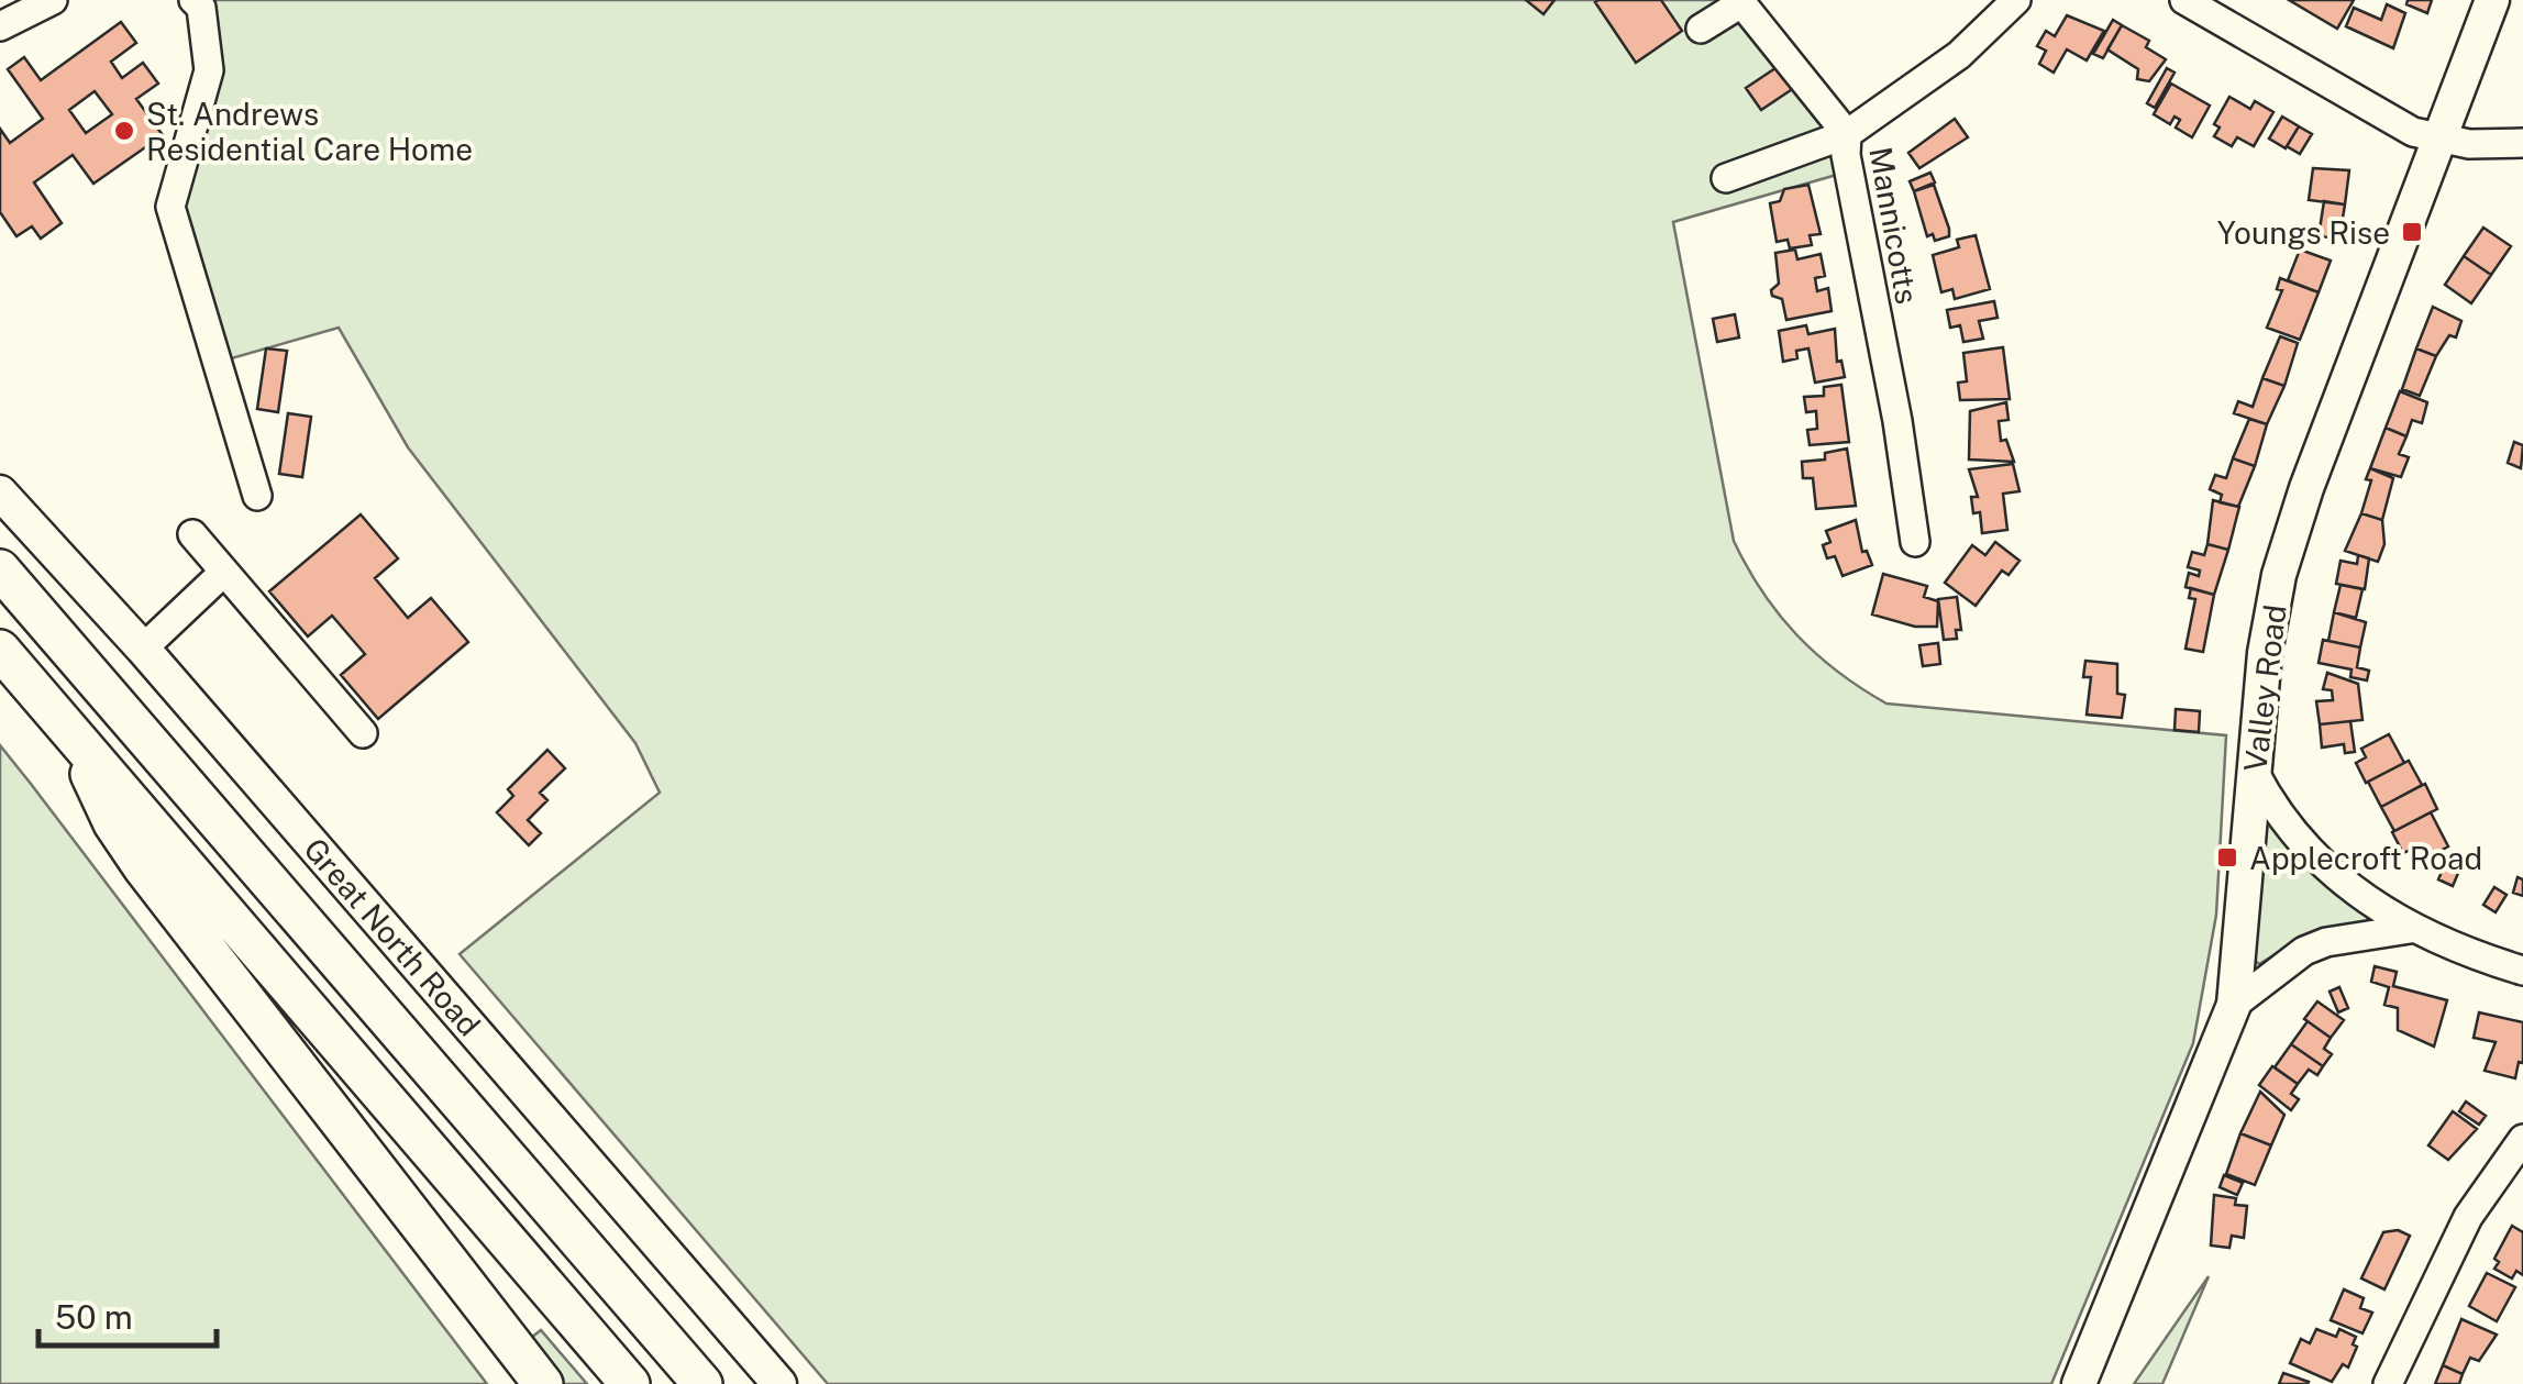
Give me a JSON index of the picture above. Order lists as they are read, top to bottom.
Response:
{
  "streets": {
    "main road": ["Valley Road", "Great North Road"],
    "street": ["Mannicotts"]
  },
  "places": {
    "other": ["St. Andrews Residential Care Home"],
    "transit": ["Youngs Rise", "Applecroft Road"]
  },
  "scale_bar": "50 m"
}
